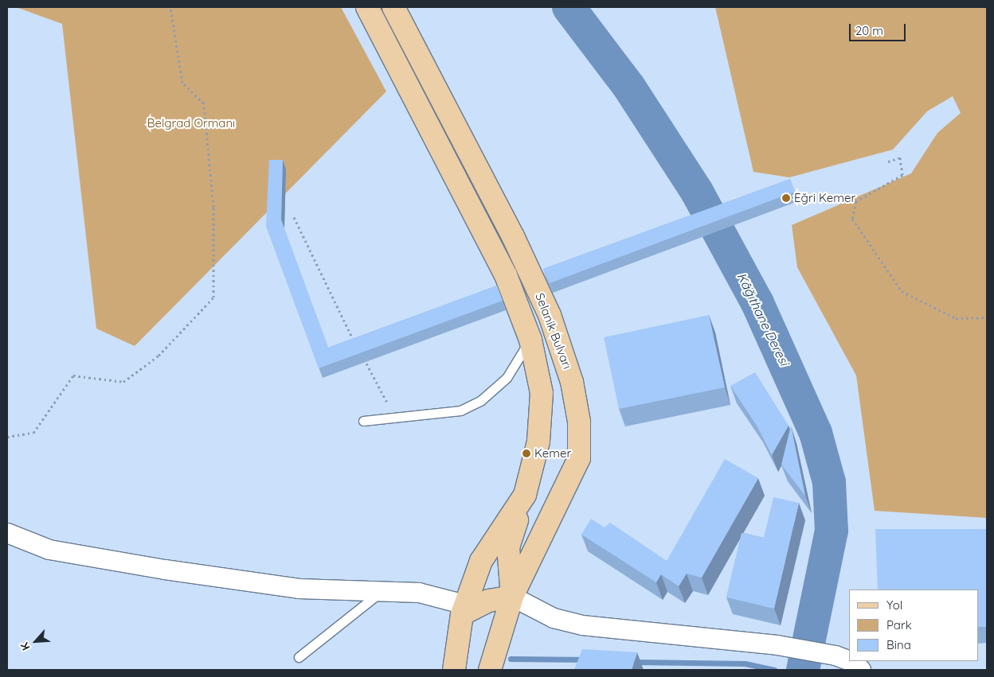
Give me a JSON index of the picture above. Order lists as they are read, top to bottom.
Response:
{
  "streets": {
    "main road": ["Selanik Bulvarı"]
  },
  "water": ["Kâğıthane Deresi"],
  "parks": ["Belgrad Ormanı"],
  "places": ["Eğri Kemer", "Kemer"],
  "legend": ["Yol", "Park", "Bina"],
  "scale_bar": "20 m",
  "north": "bottom left"
}
